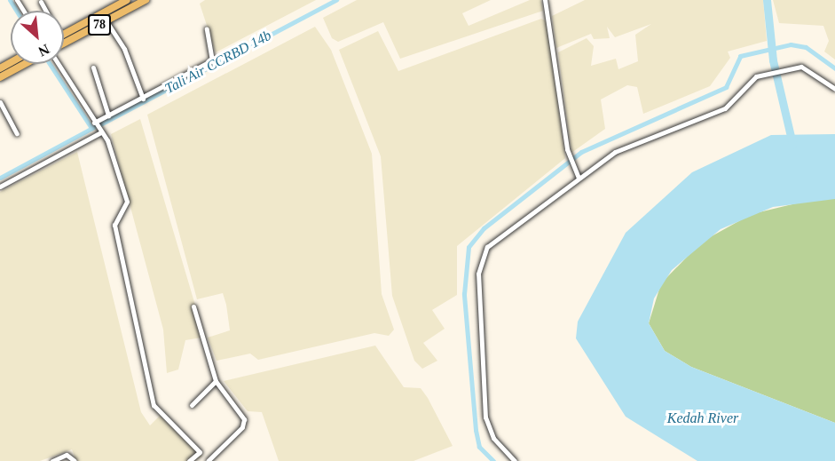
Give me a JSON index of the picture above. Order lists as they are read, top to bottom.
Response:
{
  "streets": {
    "main road": ["78"]
  },
  "water": ["Tali Air CCRBD 14b", "Kedah River"],
  "north": "bottom right"
}
